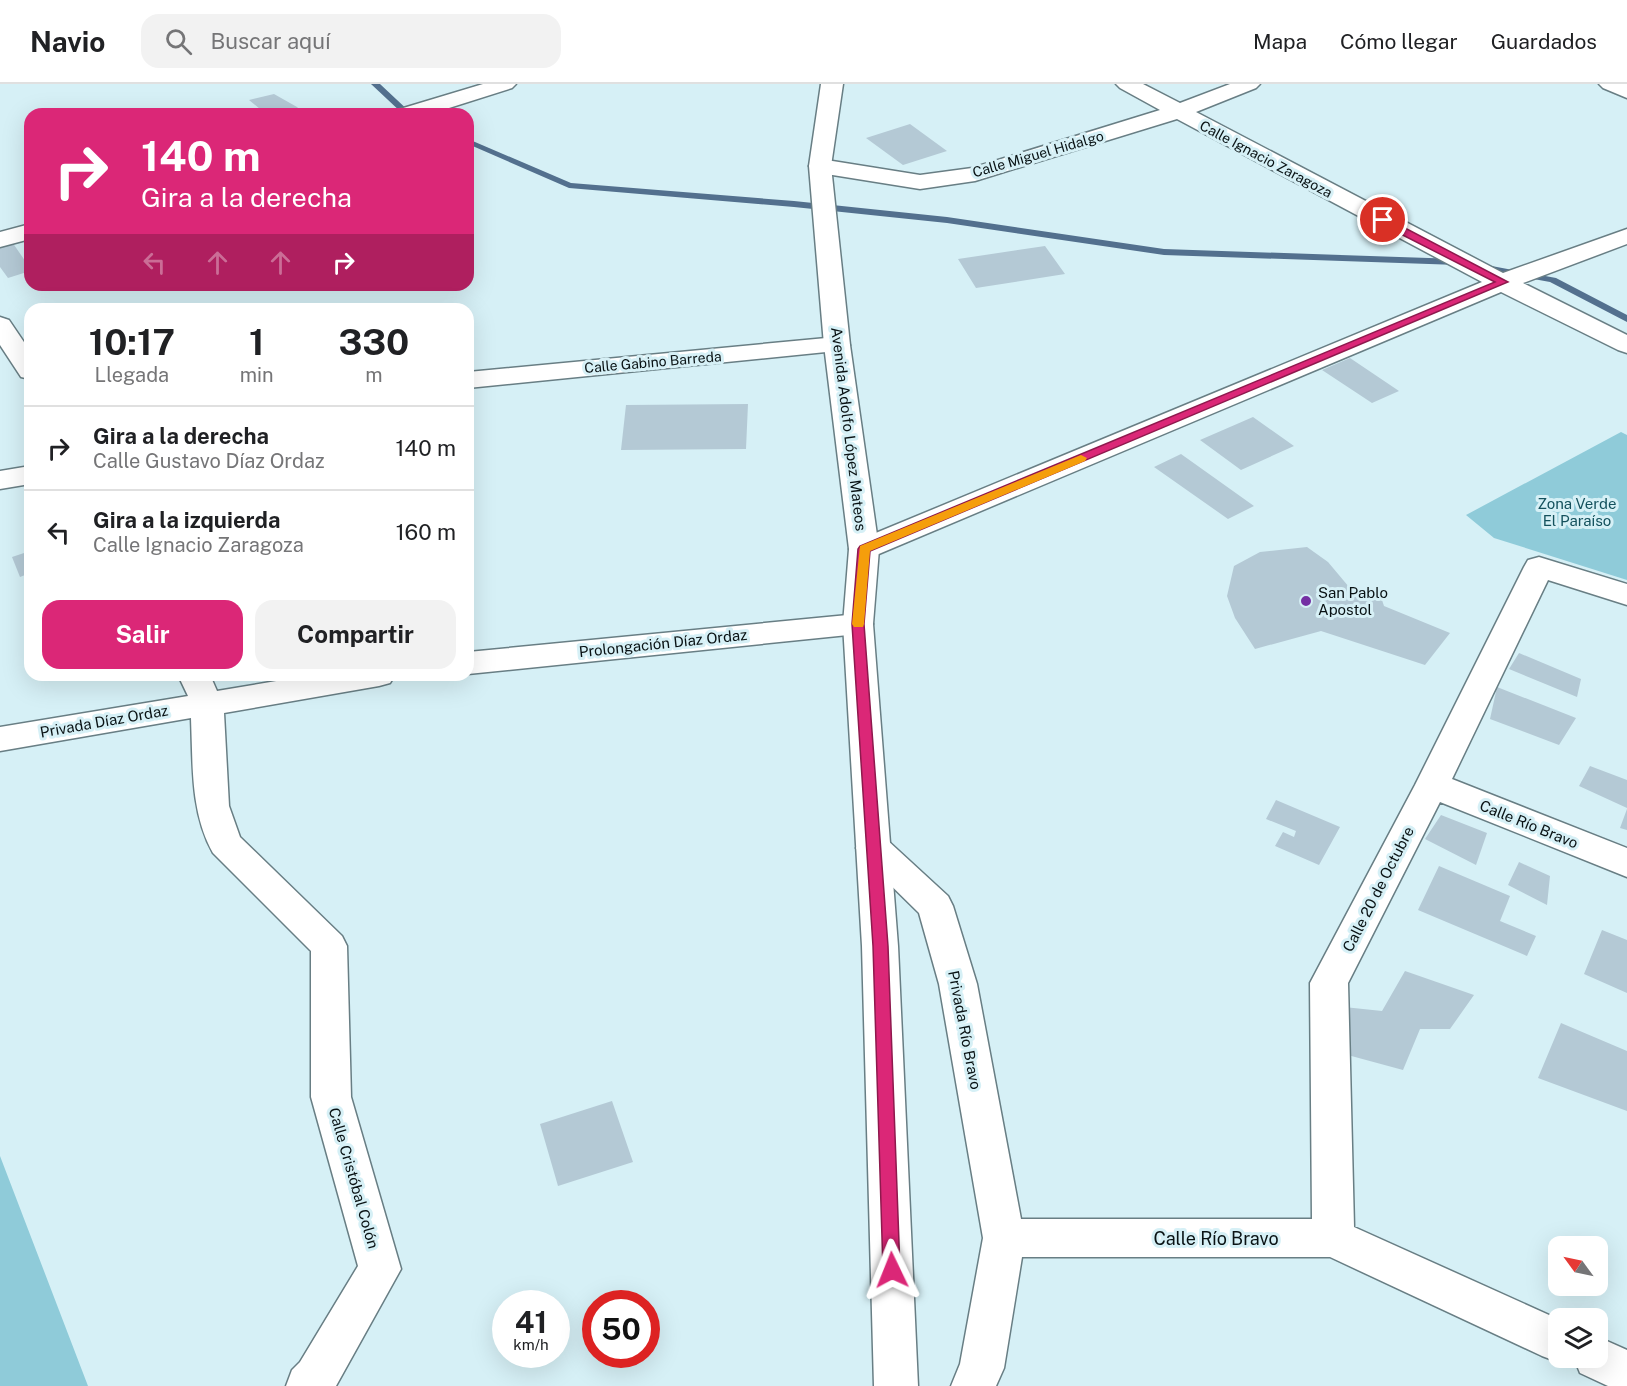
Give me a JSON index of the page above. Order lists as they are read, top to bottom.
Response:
{
  "streets": {
    "street": [
      "Calle Miguel Hidalgo",
      "Calle Ignacio Zaragoza",
      "Calle Gabino Barreda",
      "Avenida Adolfo López Mateos",
      "Prolongación Díaz Ordaz",
      "Privada Díaz Ordaz",
      "Calle Río Bravo",
      "Calle 20 de Octubre",
      "Privada Río Bravo",
      "Calle Cristóbal Colón"
    ]
  },
  "crossings": [
    ["Calle Miguel Hidalgo", "Calle Ignacio Zaragoza"],
    ["Calle Miguel Hidalgo", "Avenida Adolfo López Mateos"],
    ["Calle Gabino Barreda", "Avenida Adolfo López Mateos"],
    ["Avenida Adolfo López Mateos", "Prolongación Díaz Ordaz"],
    ["Avenida Adolfo López Mateos", "Privada Río Bravo"],
    ["Privada Díaz Ordaz", "Calle Cristóbal Colón"],
    ["Calle Río Bravo", "Calle 20 de Octubre"],
    ["Calle Río Bravo", "Privada Río Bravo"]
  ],
  "parks": ["Zona Verde El Paraíso"],
  "places": ["San Pablo Apostol"],
  "north": "top left",
  "page": {
    "header": "Navio",
    "search": "Buscar aquí",
    "nav": ["Mapa", "Cómo llegar", "Guardados"],
    "turn": ["140 m", "Gira a la derecha"],
    "eta": [
      "10:17",
      "Llegada",
      "1",
      "min",
      "330",
      "m"
    ],
    "list": [
      {
        "name": "Gira a la derecha",
        "note": "Calle Gustavo Díaz Ordaz",
        "value": "140 m"
      },
      {
        "name": "Gira a la izquierda",
        "note": "Calle Ignacio Zaragoza",
        "value": "160 m"
      }
    ],
    "buttons": ["Salir", "Compartir"],
    "speed": "41 km/h",
    "limit": "50"
  }
}
